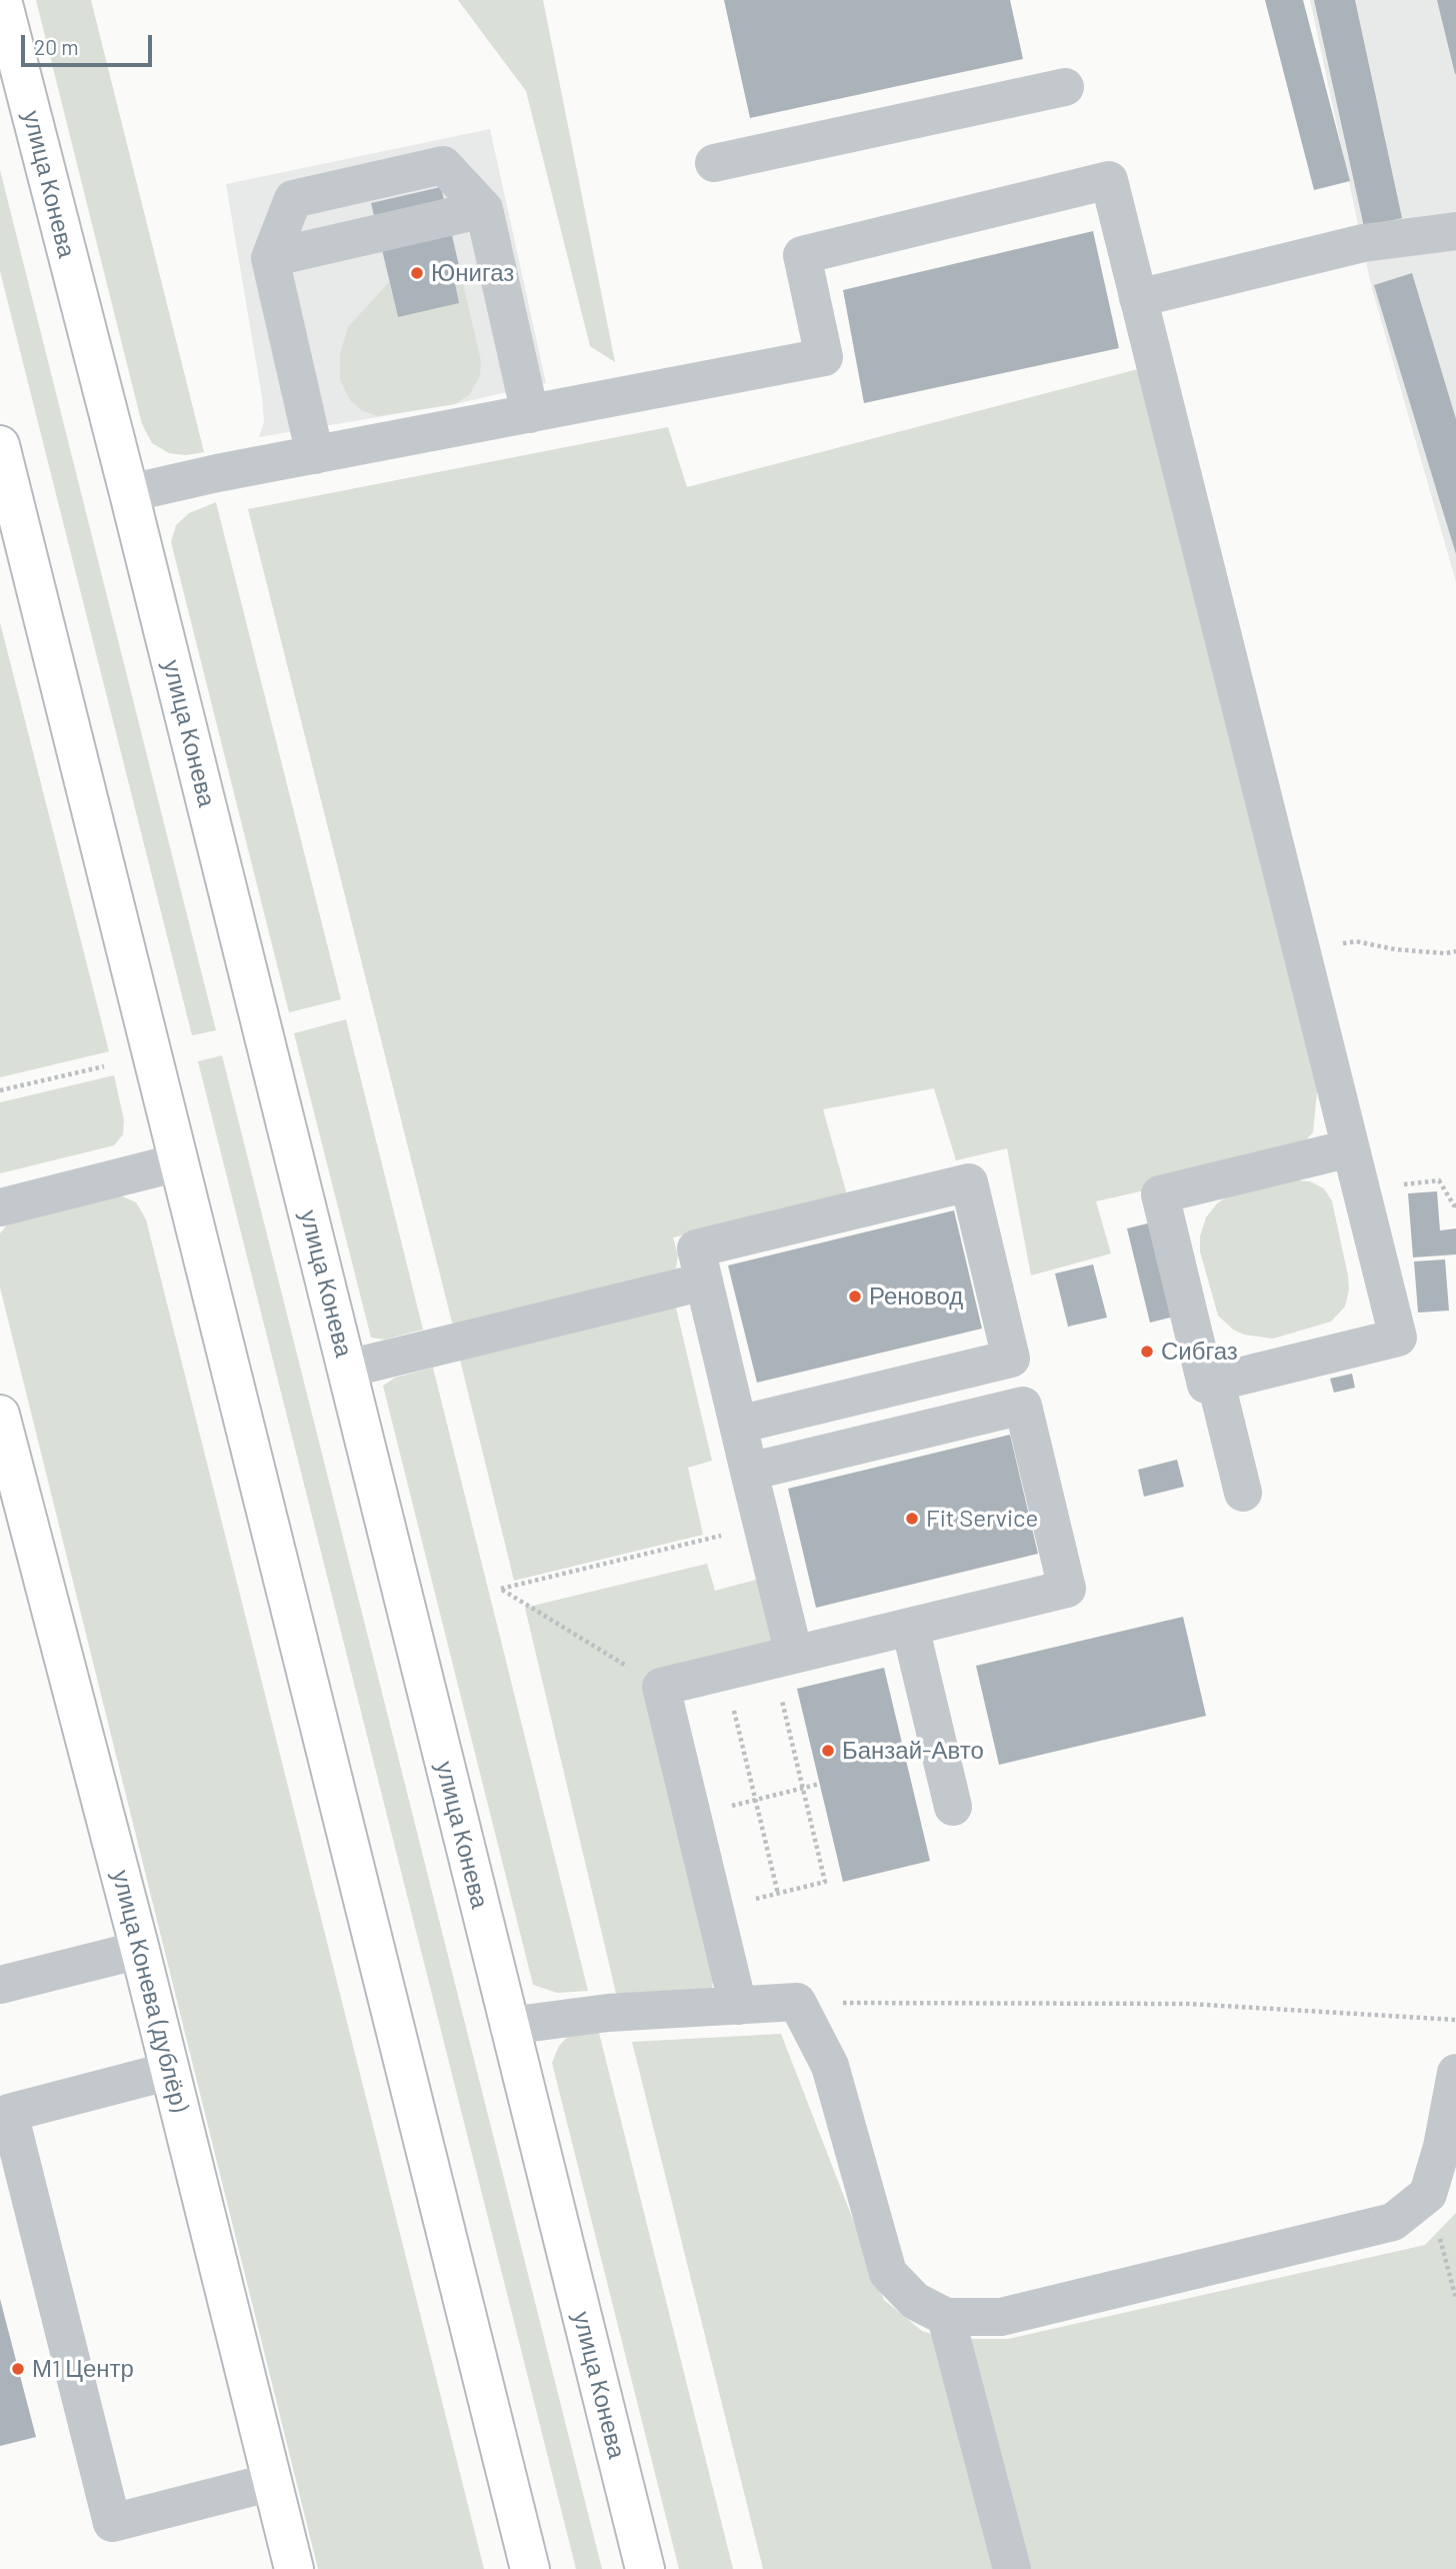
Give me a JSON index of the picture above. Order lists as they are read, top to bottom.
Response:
{
  "streets": {
    "main road": ["улица Конева", "улица Конева (дублёр)"]
  },
  "places": [
    "Юнигаз",
    "Реновод",
    "Сибгаз",
    "Fit Service",
    "Банзай-Авто",
    "М1 Центр"
  ],
  "scale_bar": "20 m"
}
